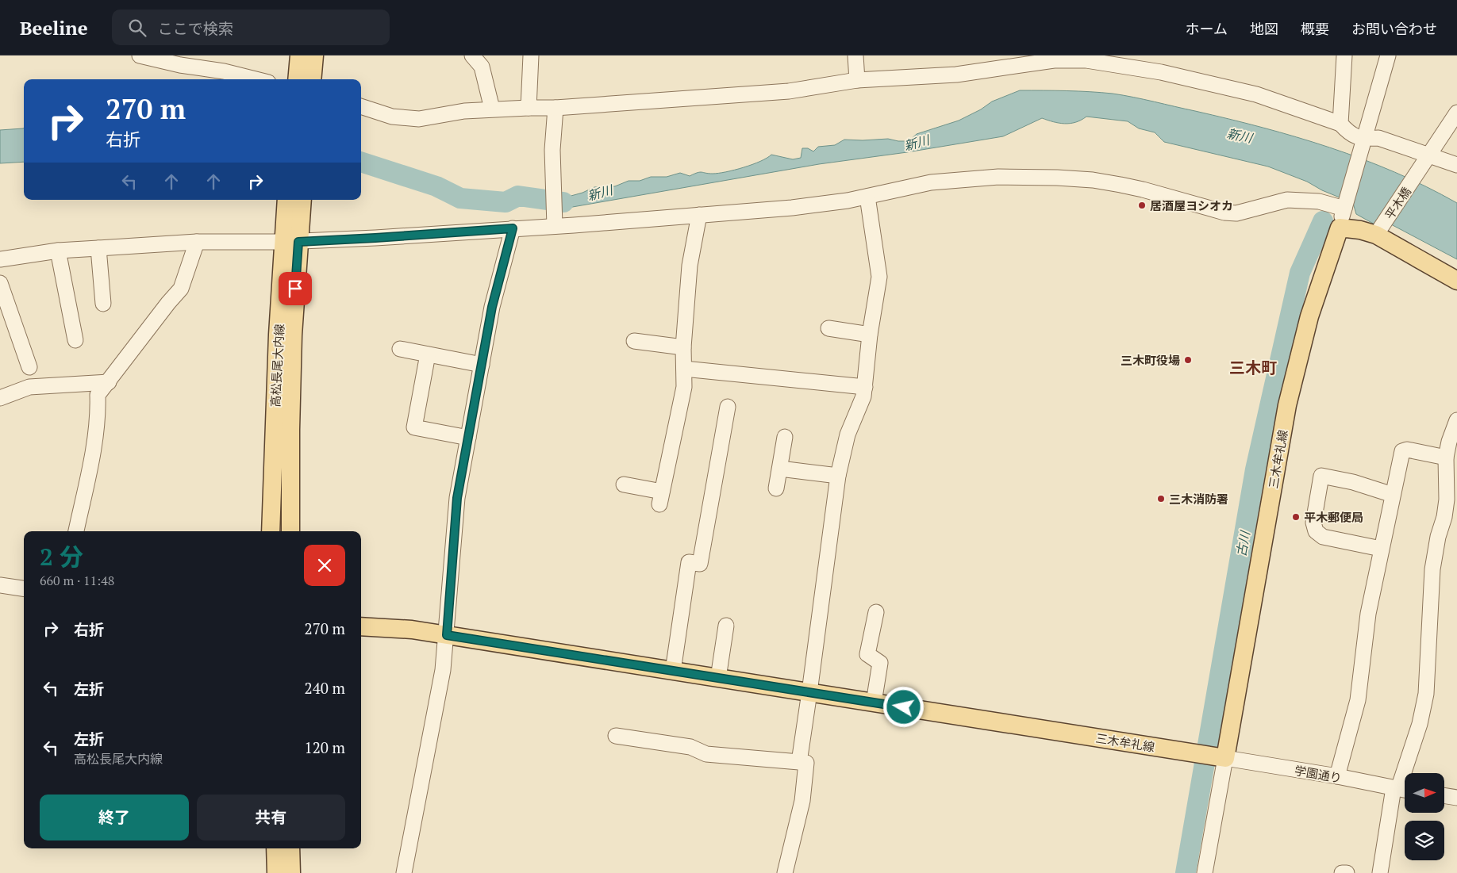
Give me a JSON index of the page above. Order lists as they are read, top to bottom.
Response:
{
  "streets": {
    "main road": ["高松長尾大内線", "三木牟礼線"],
    "street": ["平木橋", "学園通り"]
  },
  "crossings": [
    ["三木牟礼線", "学園通り"]
  ],
  "districts": ["三木町"],
  "water": ["新川", "古川"],
  "places": [
    "居酒屋ヨシオカ",
    "三木町役場",
    "三木消防署",
    "平木郵便局"
  ],
  "north": "right",
  "page": {
    "header": "Beeline",
    "search": "ここで検索",
    "nav": [
      "ホーム",
      "地図",
      "概要",
      "お問い合わせ"
    ],
    "turn": ["270 m", "右折"],
    "heading": ["2 分", "660 m · 11:48"],
    "list": [
      {
        "name": "右折",
        "value": "270 m"
      },
      {
        "name": "左折",
        "value": "240 m"
      },
      {
        "name": "左折",
        "note": "高松長尾大内線",
        "value": "120 m"
      }
    ],
    "buttons": ["終了", "共有"]
  }
}
